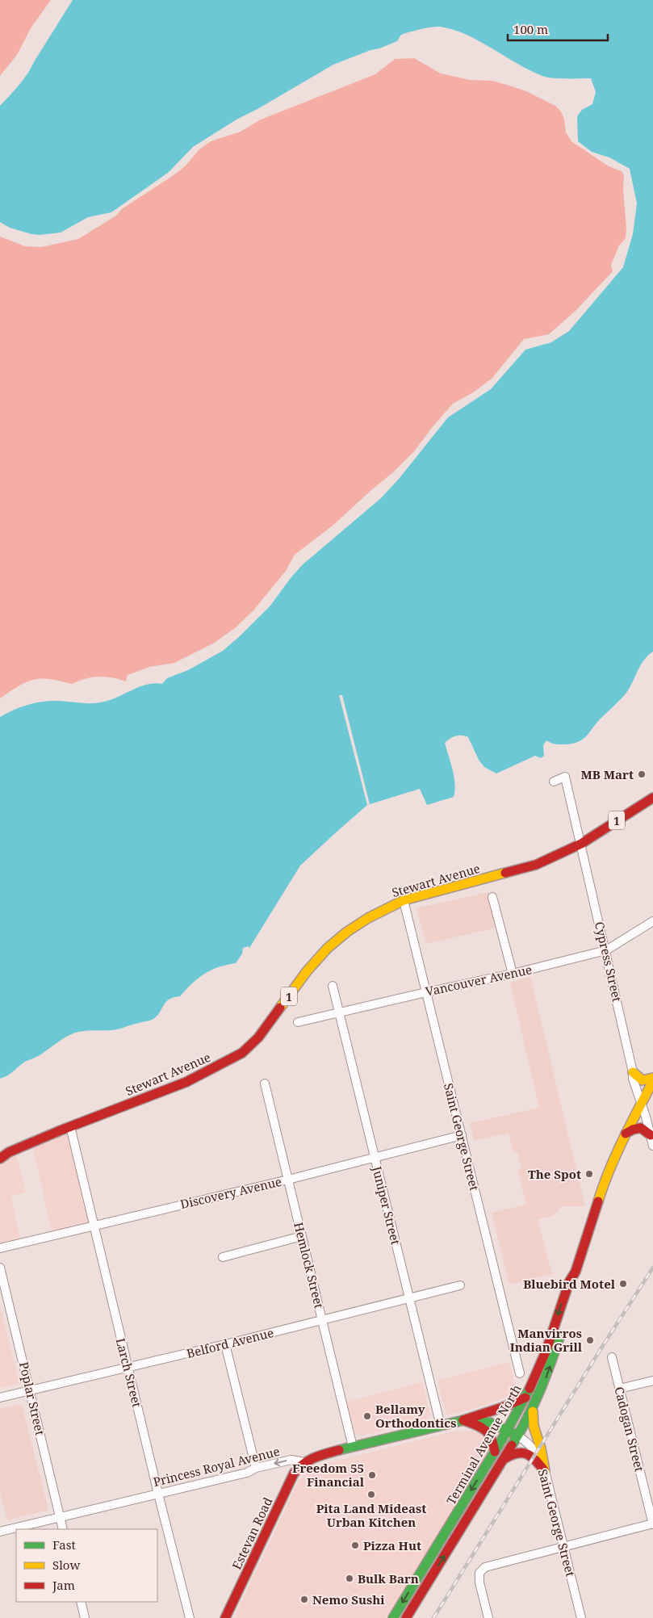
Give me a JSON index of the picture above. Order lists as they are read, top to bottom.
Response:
{
  "streets": {
    "main road": [
      "1",
      "Stewart Avenue",
      "Terminal Avenue North",
      "Princess Royal Avenue",
      "Estevan Road"
    ],
    "street": [
      "Cypress Street",
      "Vancouver Avenue",
      "Saint George Street",
      "Discovery Avenue",
      "Juniper Street",
      "Hemlock Street",
      "Belford Avenue",
      "Larch Street",
      "Poplar Street",
      "Cadogan Street"
    ]
  },
  "crossings": [
    ["Stewart Avenue", "Cypress Street"],
    ["Stewart Avenue", "Saint George Street"],
    ["Stewart Avenue", "Larch Street"],
    ["Cypress Street", "Vancouver Avenue"],
    ["Cypress Street", "Terminal Avenue North"],
    ["Vancouver Avenue", "Saint George Street"],
    ["Vancouver Avenue", "Juniper Street"],
    ["Saint George Street", "Discovery Avenue"],
    ["Saint George Street", "Terminal Avenue North"],
    ["Saint George Street", "Princess Royal Avenue"],
    ["Discovery Avenue", "Juniper Street"],
    ["Discovery Avenue", "Hemlock Street"],
    ["Discovery Avenue", "Larch Street"],
    ["Juniper Street", "Belford Avenue"],
    ["Juniper Street", "Princess Royal Avenue"],
    ["Hemlock Street", "Belford Avenue"],
    ["Hemlock Street", "Princess Royal Avenue"],
    ["Belford Avenue", "Larch Street"],
    ["Belford Avenue", "Poplar Street"],
    ["Larch Street", "Princess Royal Avenue"],
    ["Poplar Street", "Princess Royal Avenue"],
    ["Terminal Avenue North", "Princess Royal Avenue"],
    ["Princess Royal Avenue", "Estevan Road"]
  ],
  "places": [
    "MB Mart",
    "The Spot",
    "Bluebird Motel",
    "Manvirros Indian Grill",
    "Bellamy Orthodontics",
    "Freedom 55 Financial",
    "Pita Land Mideast Urban Kitchen",
    "Pizza Hut",
    "Bulk Barn",
    "Nemo Sushi"
  ],
  "legend": ["Fast", "Slow", "Jam"],
  "scale_bar": "100 m"
}
